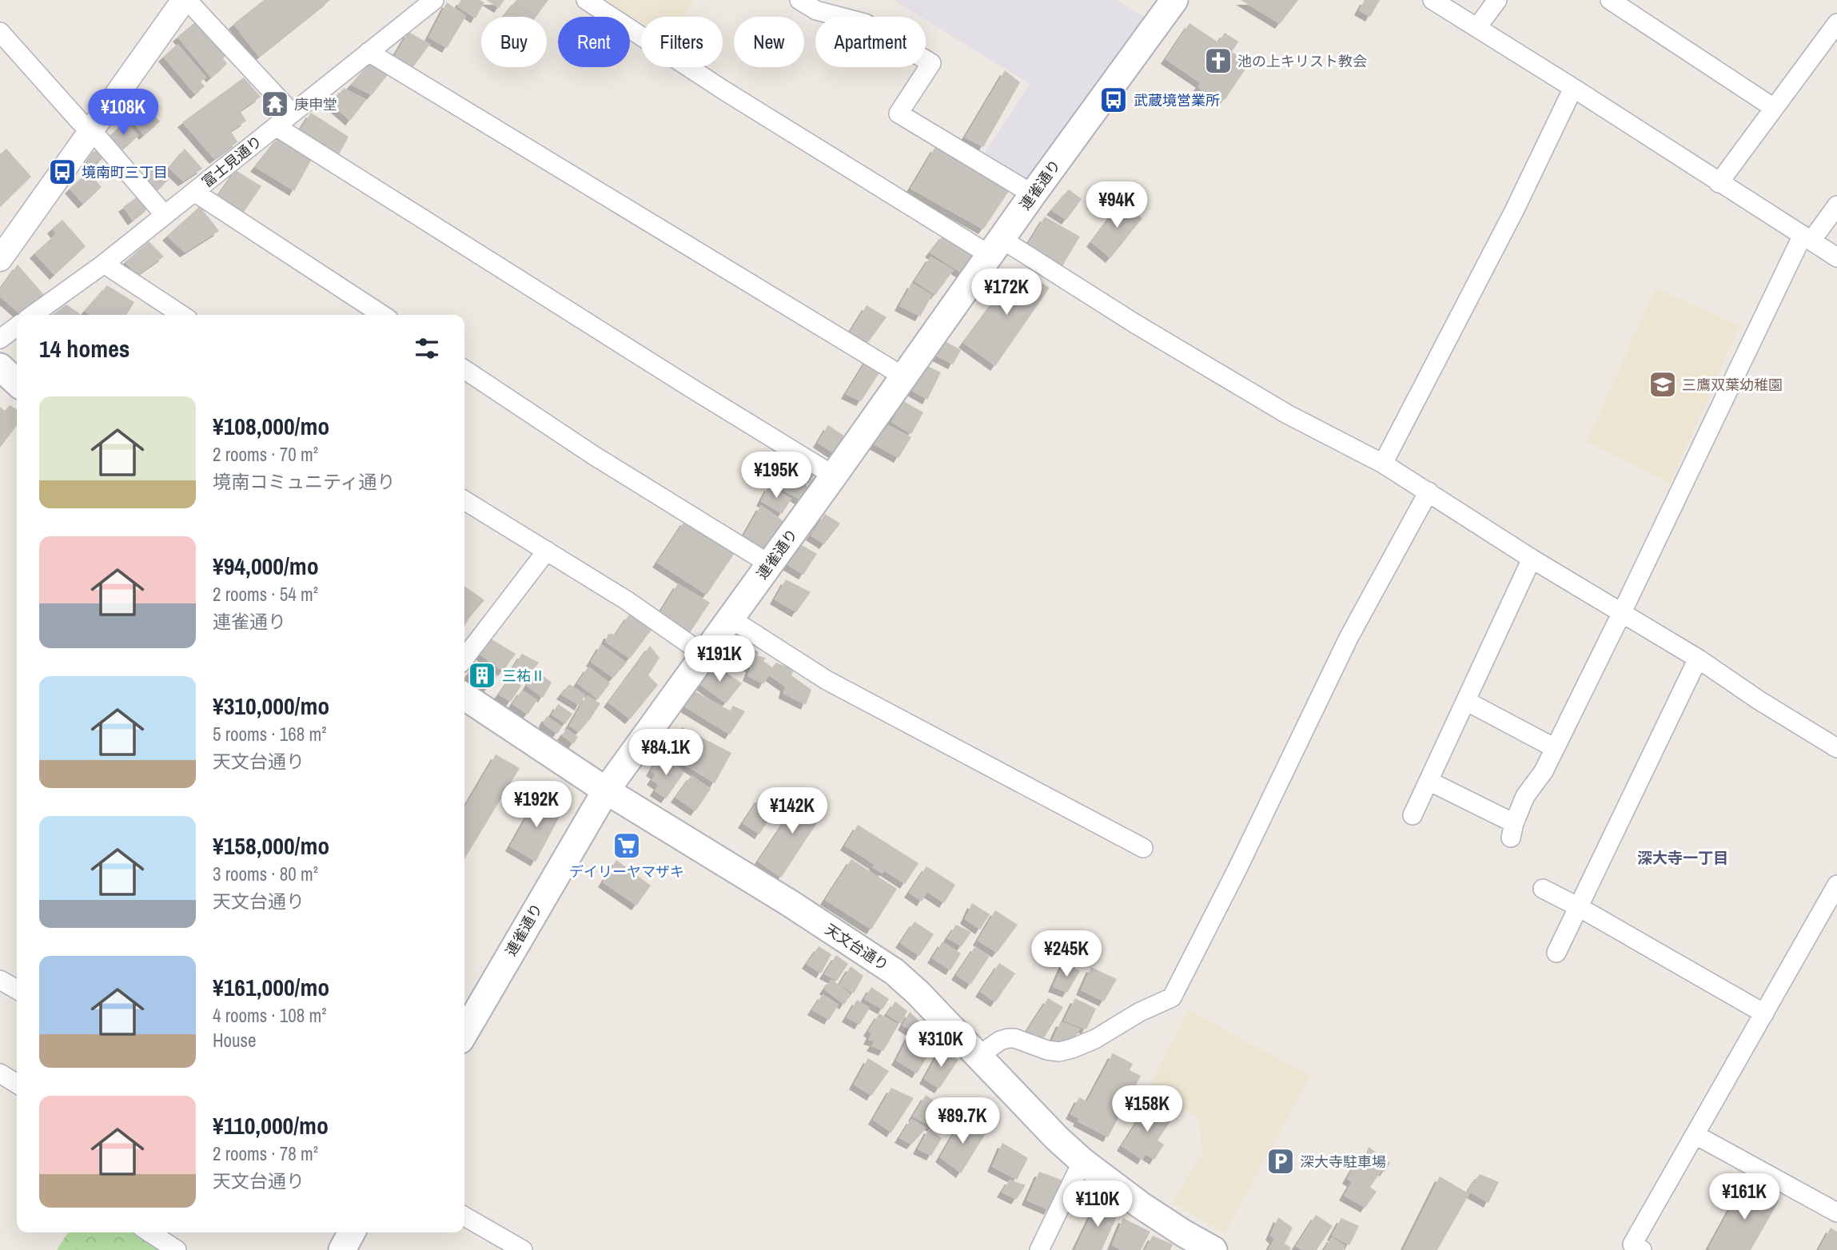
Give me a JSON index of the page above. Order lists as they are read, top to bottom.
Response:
{
  "streets": {
    "main road": ["連雀通り", "天文台通り"],
    "street": ["富士見通り"]
  },
  "crossings": [
    ["連雀通り", "天文台通り"]
  ],
  "districts": ["深大寺一丁目"],
  "places": {
    "church": ["池の上キリスト教会"],
    "bus stop": ["武蔵境営業所", "境南町三丁目"],
    "temple": ["庚申堂"],
    "school or university": ["三鷹双葉幼稚園"],
    "building": ["三祐Ⅱ"],
    "supermarket": ["デイリーヤマザキ"],
    "parking": ["深大寺駐車場"]
  },
  "page": {
    "chip": [
      "Buy",
      "Rent",
      "Filters",
      "New",
      "Apartment"
    ],
    "price": [
      "¥108K",
      "¥94K",
      "¥172K",
      "¥195K",
      "¥191K",
      "¥84.1K",
      "¥192K",
      "¥142K",
      "¥245K",
      "¥310K",
      "¥158K",
      "¥89.7K",
      "¥161K",
      "¥110K"
    ],
    "heading": "14 homes",
    "list": [
      {
        "name": "¥108,000/mo",
        "note": "2 rooms · 70 m² · 境南コミュニティ通り"
      },
      {
        "name": "¥94,000/mo",
        "note": "2 rooms · 54 m² · 連雀通り"
      },
      {
        "name": "¥310,000/mo",
        "note": "5 rooms · 168 m² · 天文台通り"
      },
      {
        "name": "¥158,000/mo",
        "note": "3 rooms · 80 m² · 天文台通り"
      },
      {
        "name": "¥161,000/mo",
        "note": "4 rooms · 108 m² · House"
      },
      {
        "name": "¥110,000/mo",
        "note": "2 rooms · 78 m² · 天文台通り"
      }
    ]
  }
}
